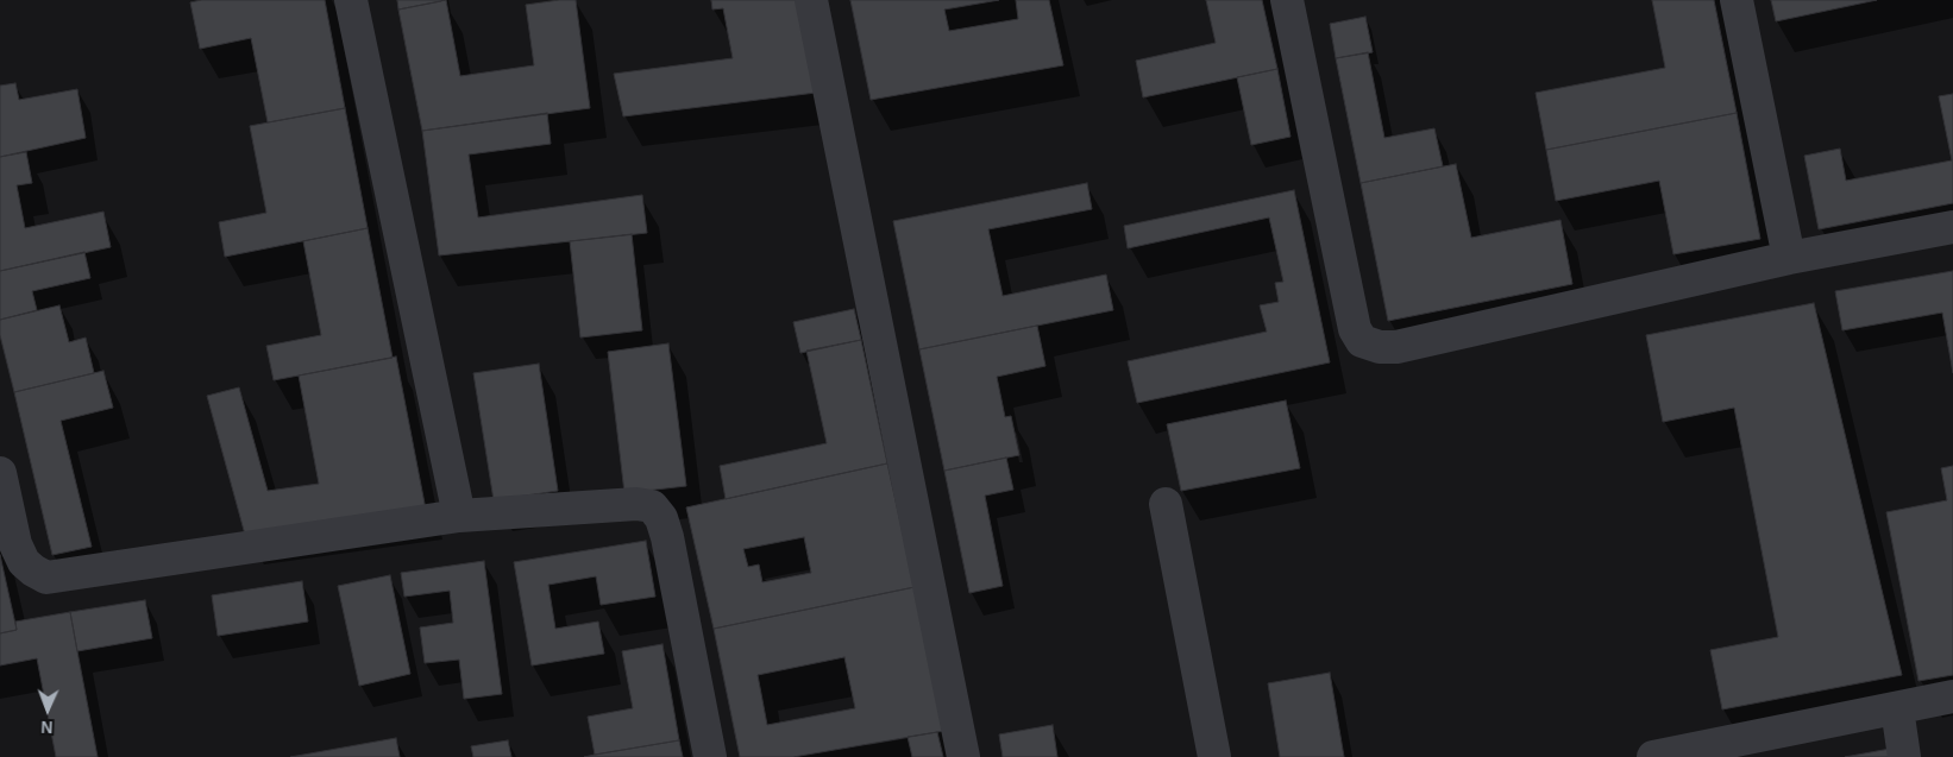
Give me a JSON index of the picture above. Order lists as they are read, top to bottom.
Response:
{
  "north": "bottom"
}
